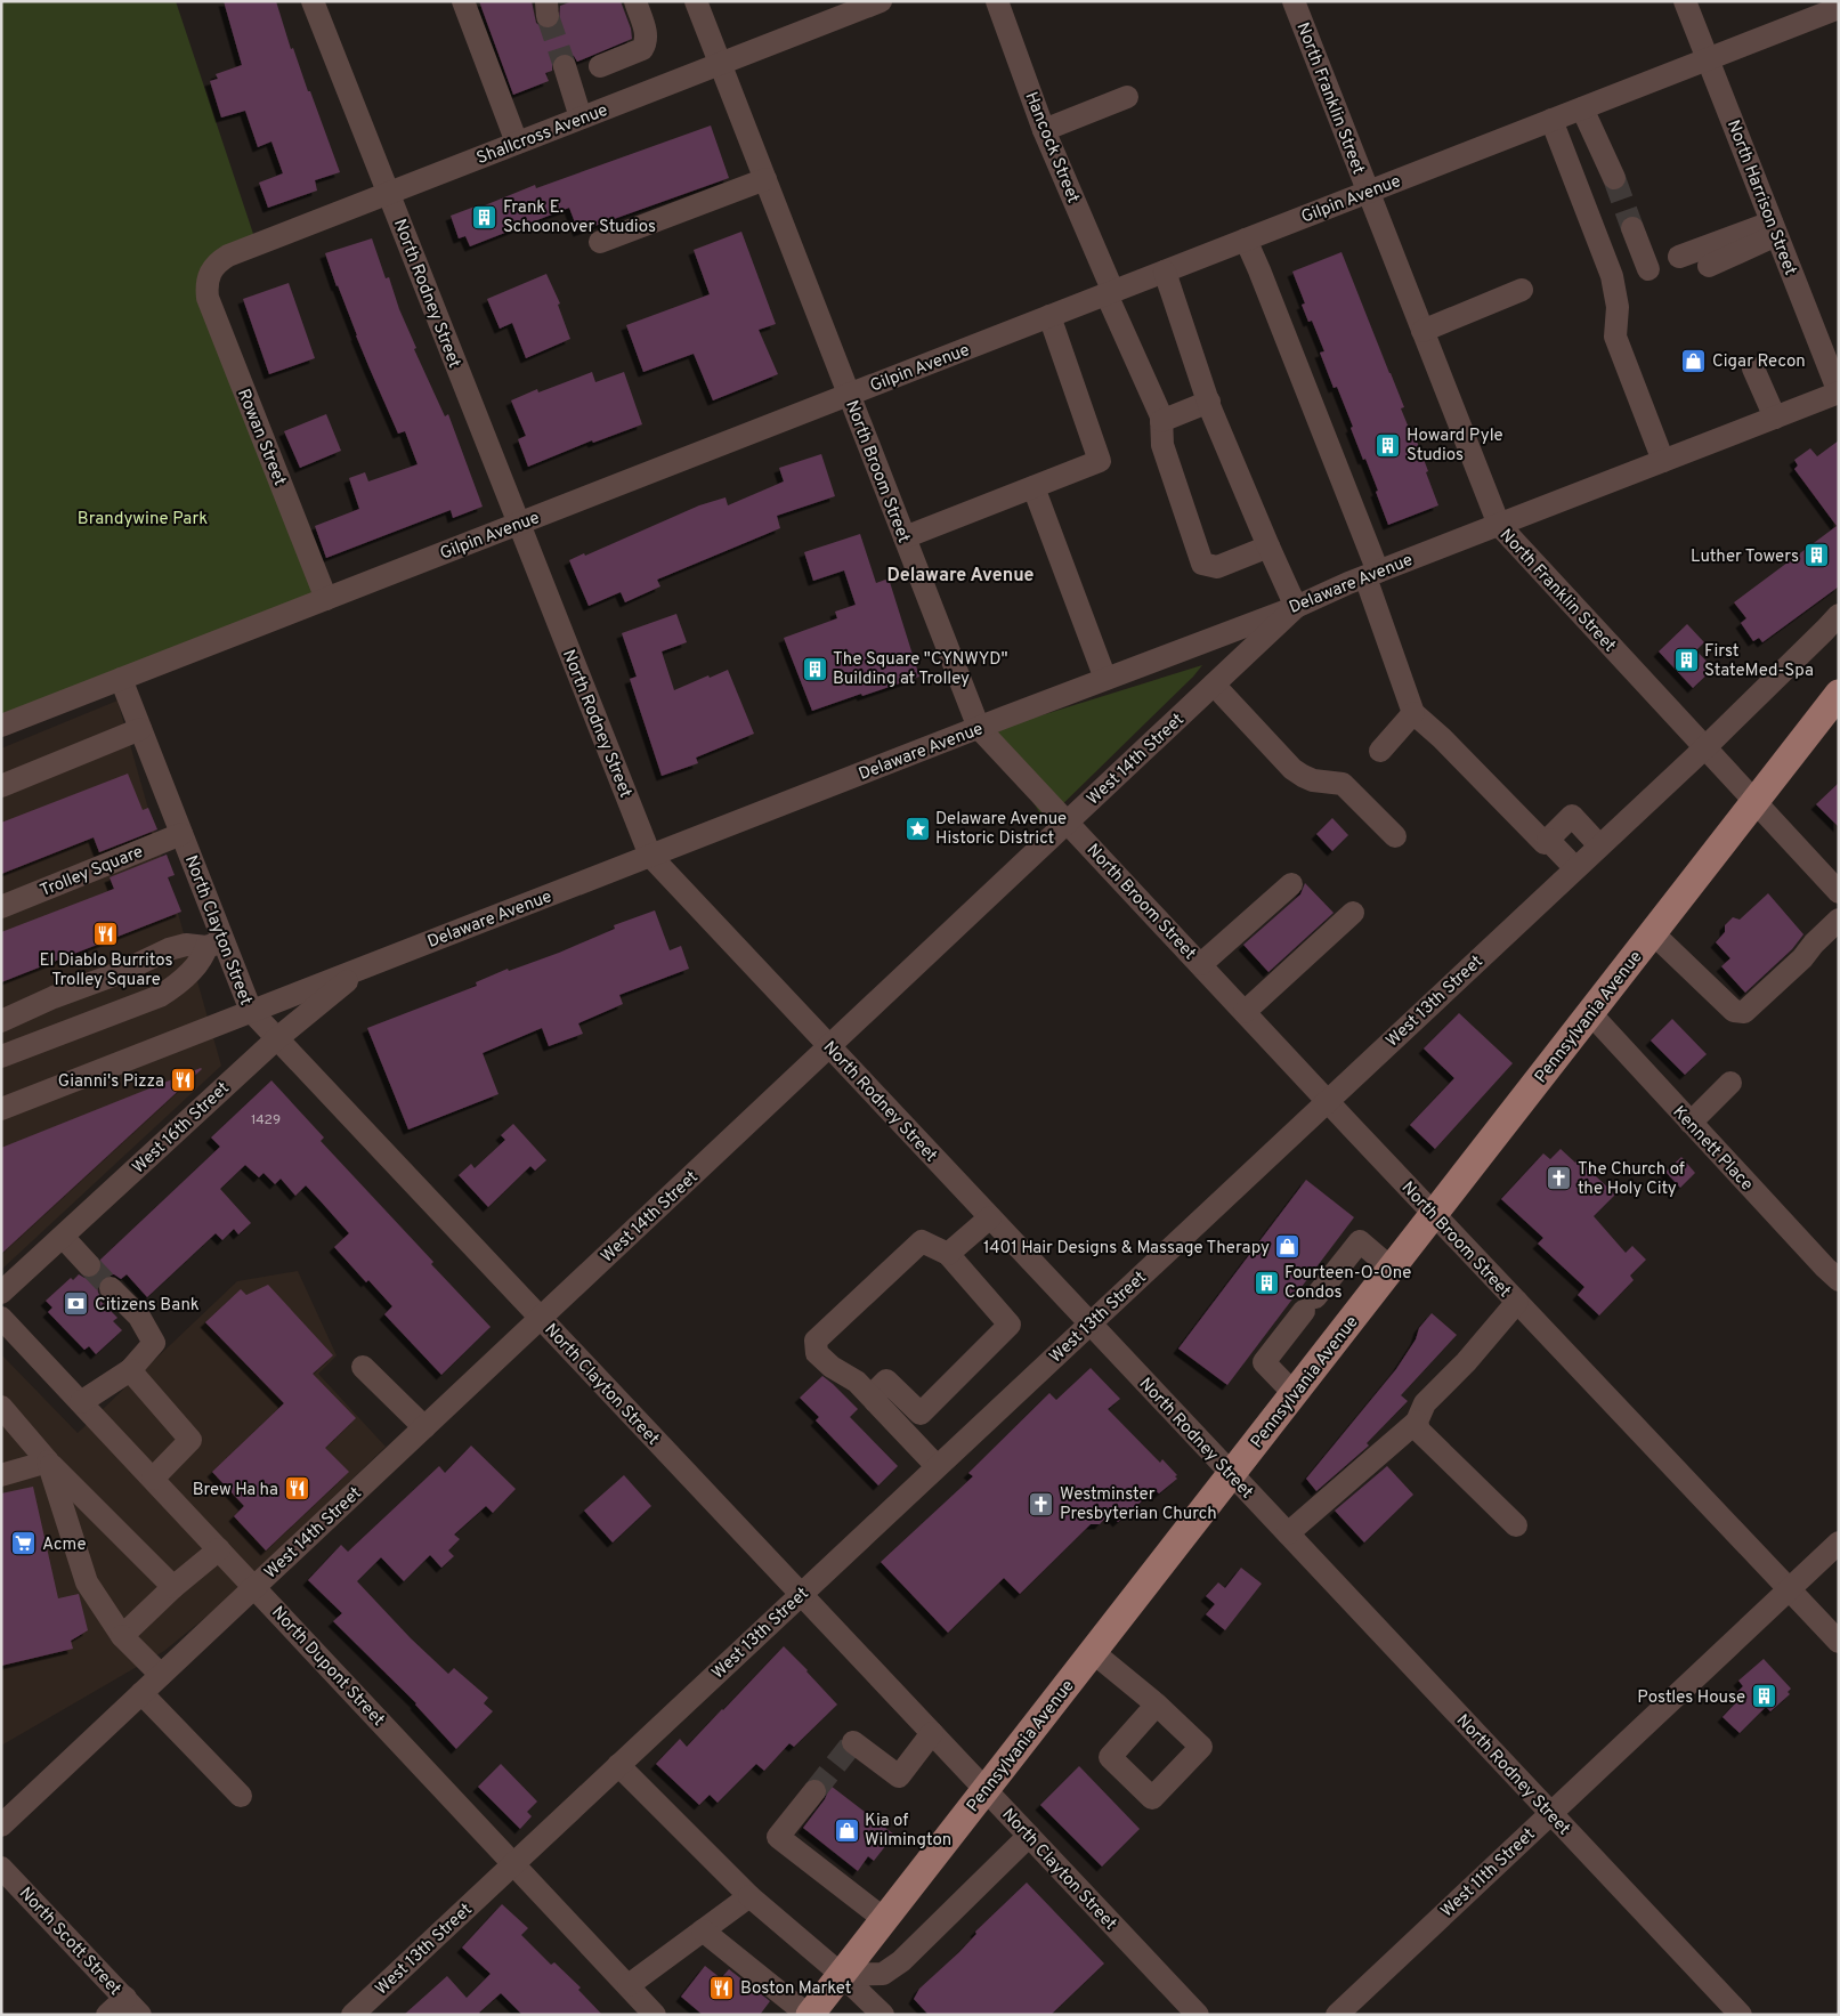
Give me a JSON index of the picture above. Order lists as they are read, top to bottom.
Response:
{
  "streets": {
    "main road": ["Pennsylvania Avenue"],
    "street": [
      "North Franklin Street",
      "Shallcross Avenue",
      "Hancock Street",
      "North Harrison Street",
      "Gilpin Avenue",
      "North Rodney Street",
      "Rowan Street",
      "North Broom Street",
      "Delaware Avenue",
      "West 14th Street",
      "Trolley Square",
      "North Clayton Street",
      "West 13th Street",
      "West 16th Street",
      "Kennett Place",
      "North Dupont Street",
      "West 11th Street",
      "North Scott Street"
    ]
  },
  "crossings": [
    ["North Franklin Street", "Gilpin Avenue"],
    ["North Franklin Street", "Delaware Avenue"],
    ["North Franklin Street", "West 13th Street"],
    ["North Franklin Street", "Pennsylvania Avenue"],
    ["Shallcross Avenue", "North Rodney Street"],
    ["Shallcross Avenue", "Rowan Street"],
    ["Shallcross Avenue", "North Broom Street"],
    ["Hancock Street", "Gilpin Avenue"],
    ["North Harrison Street", "Gilpin Avenue"],
    ["North Harrison Street", "Delaware Avenue"],
    ["Gilpin Avenue", "North Rodney Street"],
    ["Gilpin Avenue", "Rowan Street"],
    ["Gilpin Avenue", "North Broom Street"],
    ["Gilpin Avenue", "North Clayton Street"],
    ["North Rodney Street", "Delaware Avenue"],
    ["North Rodney Street", "West 14th Street"],
    ["North Rodney Street", "West 13th Street"],
    ["North Rodney Street", "Pennsylvania Avenue"],
    ["North Rodney Street", "West 11th Street"],
    ["North Broom Street", "Delaware Avenue"],
    ["North Broom Street", "West 14th Street"],
    ["North Broom Street", "West 13th Street"],
    ["North Broom Street", "Pennsylvania Avenue"],
    ["North Broom Street", "West 11th Street"],
    ["Delaware Avenue", "West 14th Street"],
    ["Delaware Avenue", "North Clayton Street"],
    ["Delaware Avenue", "West 16th Street"],
    ["West 14th Street", "North Clayton Street"],
    ["West 14th Street", "North Dupont Street"],
    ["Trolley Square", "North Clayton Street"],
    ["North Clayton Street", "West 13th Street"],
    ["North Clayton Street", "Pennsylvania Avenue"],
    ["North Clayton Street", "West 16th Street"],
    ["West 13th Street", "North Dupont Street"],
    ["Pennsylvania Avenue", "Kennett Place"]
  ],
  "districts": ["Delaware Avenue"],
  "parks": ["Brandywine Park"],
  "places": {
    "building": [
      "Frank E. Schoonover Studios",
      "Howard Pyle Studios",
      "Luther Towers",
      "First StateMed-Spa",
      "The Square \"CYNWYD\" Building at Trolley",
      "Fourteen-O-One Condos",
      "Postles House"
    ],
    "shop": ["Cigar Recon", "1401 Hair Designs & Massage Therapy", "Kia of Wilmington"],
    "place": ["Delaware Avenue Historic District"],
    "restaurant": [
      "El Diablo Burritos Trolley Square",
      "Gianni's Pizza",
      "Brew Ha ha",
      "Boston Market"
    ],
    "church": ["The Church of the Holy City", "Westminster Presbyterian Church"],
    "bank": ["Citizens Bank"],
    "supermarket": ["Acme"]
  },
  "house_numbers": ["1429"]
}
